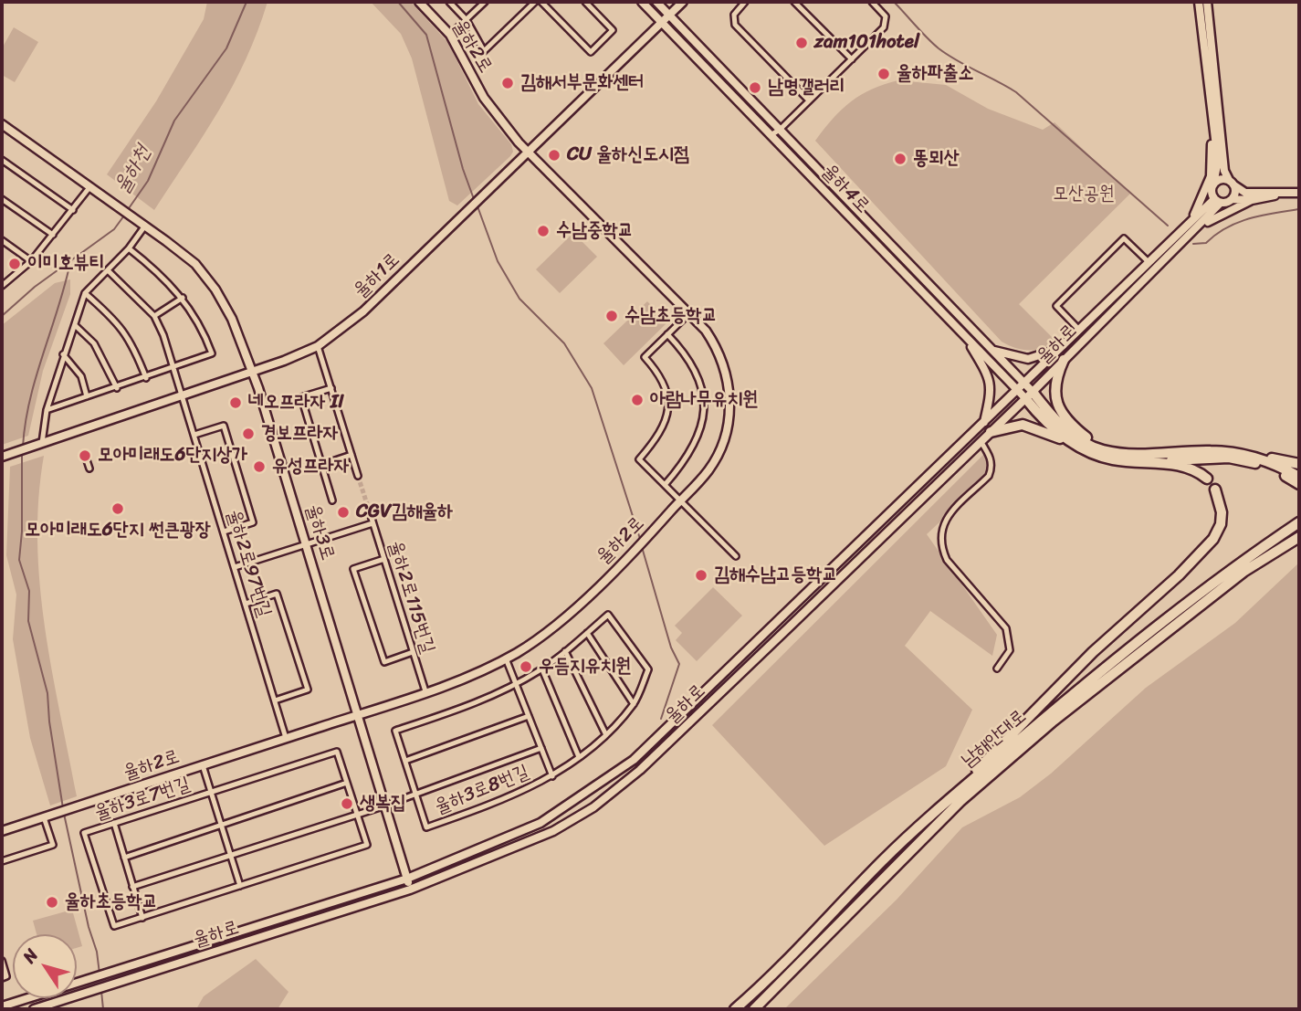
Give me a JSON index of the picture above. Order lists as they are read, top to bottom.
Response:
{
  "streets": {
    "highway": ["남해안대로"],
    "main road": [
      "율하2로",
      "율하4로",
      "율하1로",
      "율하로",
      "율하3로"
    ],
    "street": [
      "율하2로97번길",
      "율하2로115번길",
      "율하3로8번길",
      "율하3로7번길"
    ]
  },
  "crossings": [
    ["율하2로", "율하1로"],
    ["율하2로", "율하3로"],
    ["율하2로", "율하2로97번길"],
    ["율하2로", "율하2로115번길"],
    ["율하4로", "율하1로"],
    ["율하4로", "율하로"],
    ["율하1로", "율하3로"],
    ["율하1로", "율하2로97번길"],
    ["율하로", "율하3로"],
    ["율하3로", "율하3로8번길"]
  ],
  "water": ["율하천"],
  "parks": ["모산공원"],
  "places": [
    "zam101hotel",
    "율하파출소",
    "김해서부문화센터",
    "남명갤러리",
    "CU 율하신도시점",
    "똥뫼산",
    "수남중학교",
    "이미호뷰티",
    "수남초등학교",
    "아람나무유치원",
    "네오프라자 II",
    "경보프라자",
    "모아미래도6단지상가",
    "유성프라자",
    "모아미래도6단지 썬큰광장",
    "CGV김해율하",
    "김해수남고등학교",
    "우듬지유치원",
    "생복집",
    "율하초등학교"
  ],
  "north": "top left"
}
